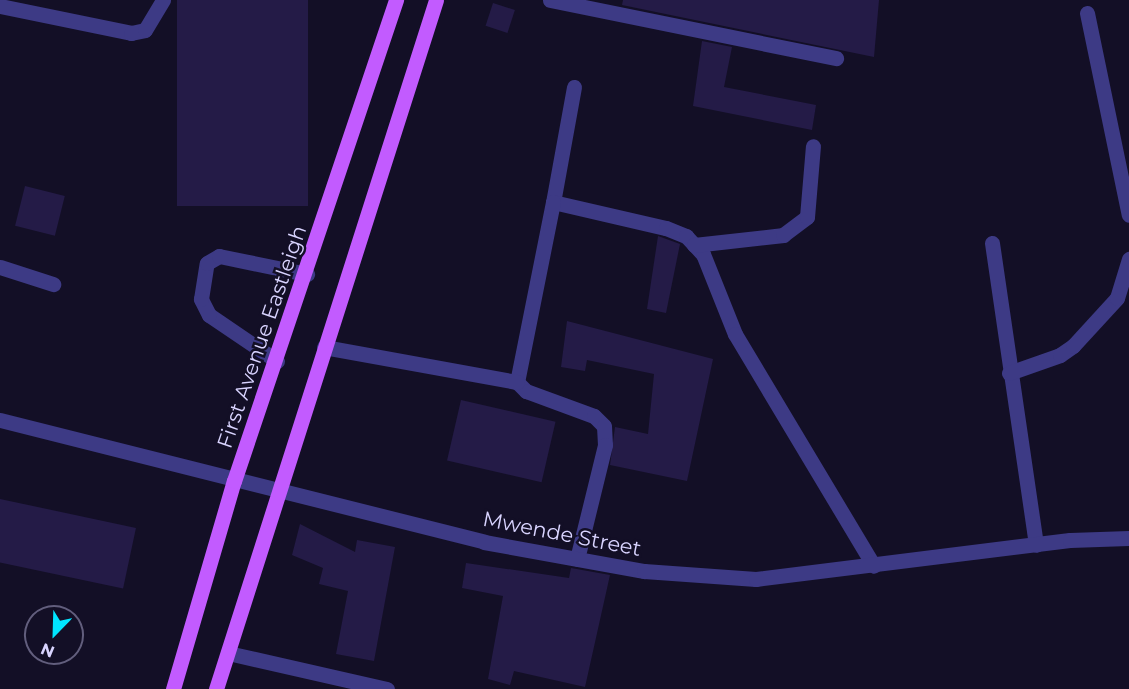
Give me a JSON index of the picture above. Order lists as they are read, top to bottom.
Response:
{
  "streets": {
    "main road": ["First Avenue Eastleigh"],
    "street": ["Mwende Street"]
  },
  "crossings": [
    ["First Avenue Eastleigh", "Mwende Street"]
  ],
  "north": "bottom left"
}
